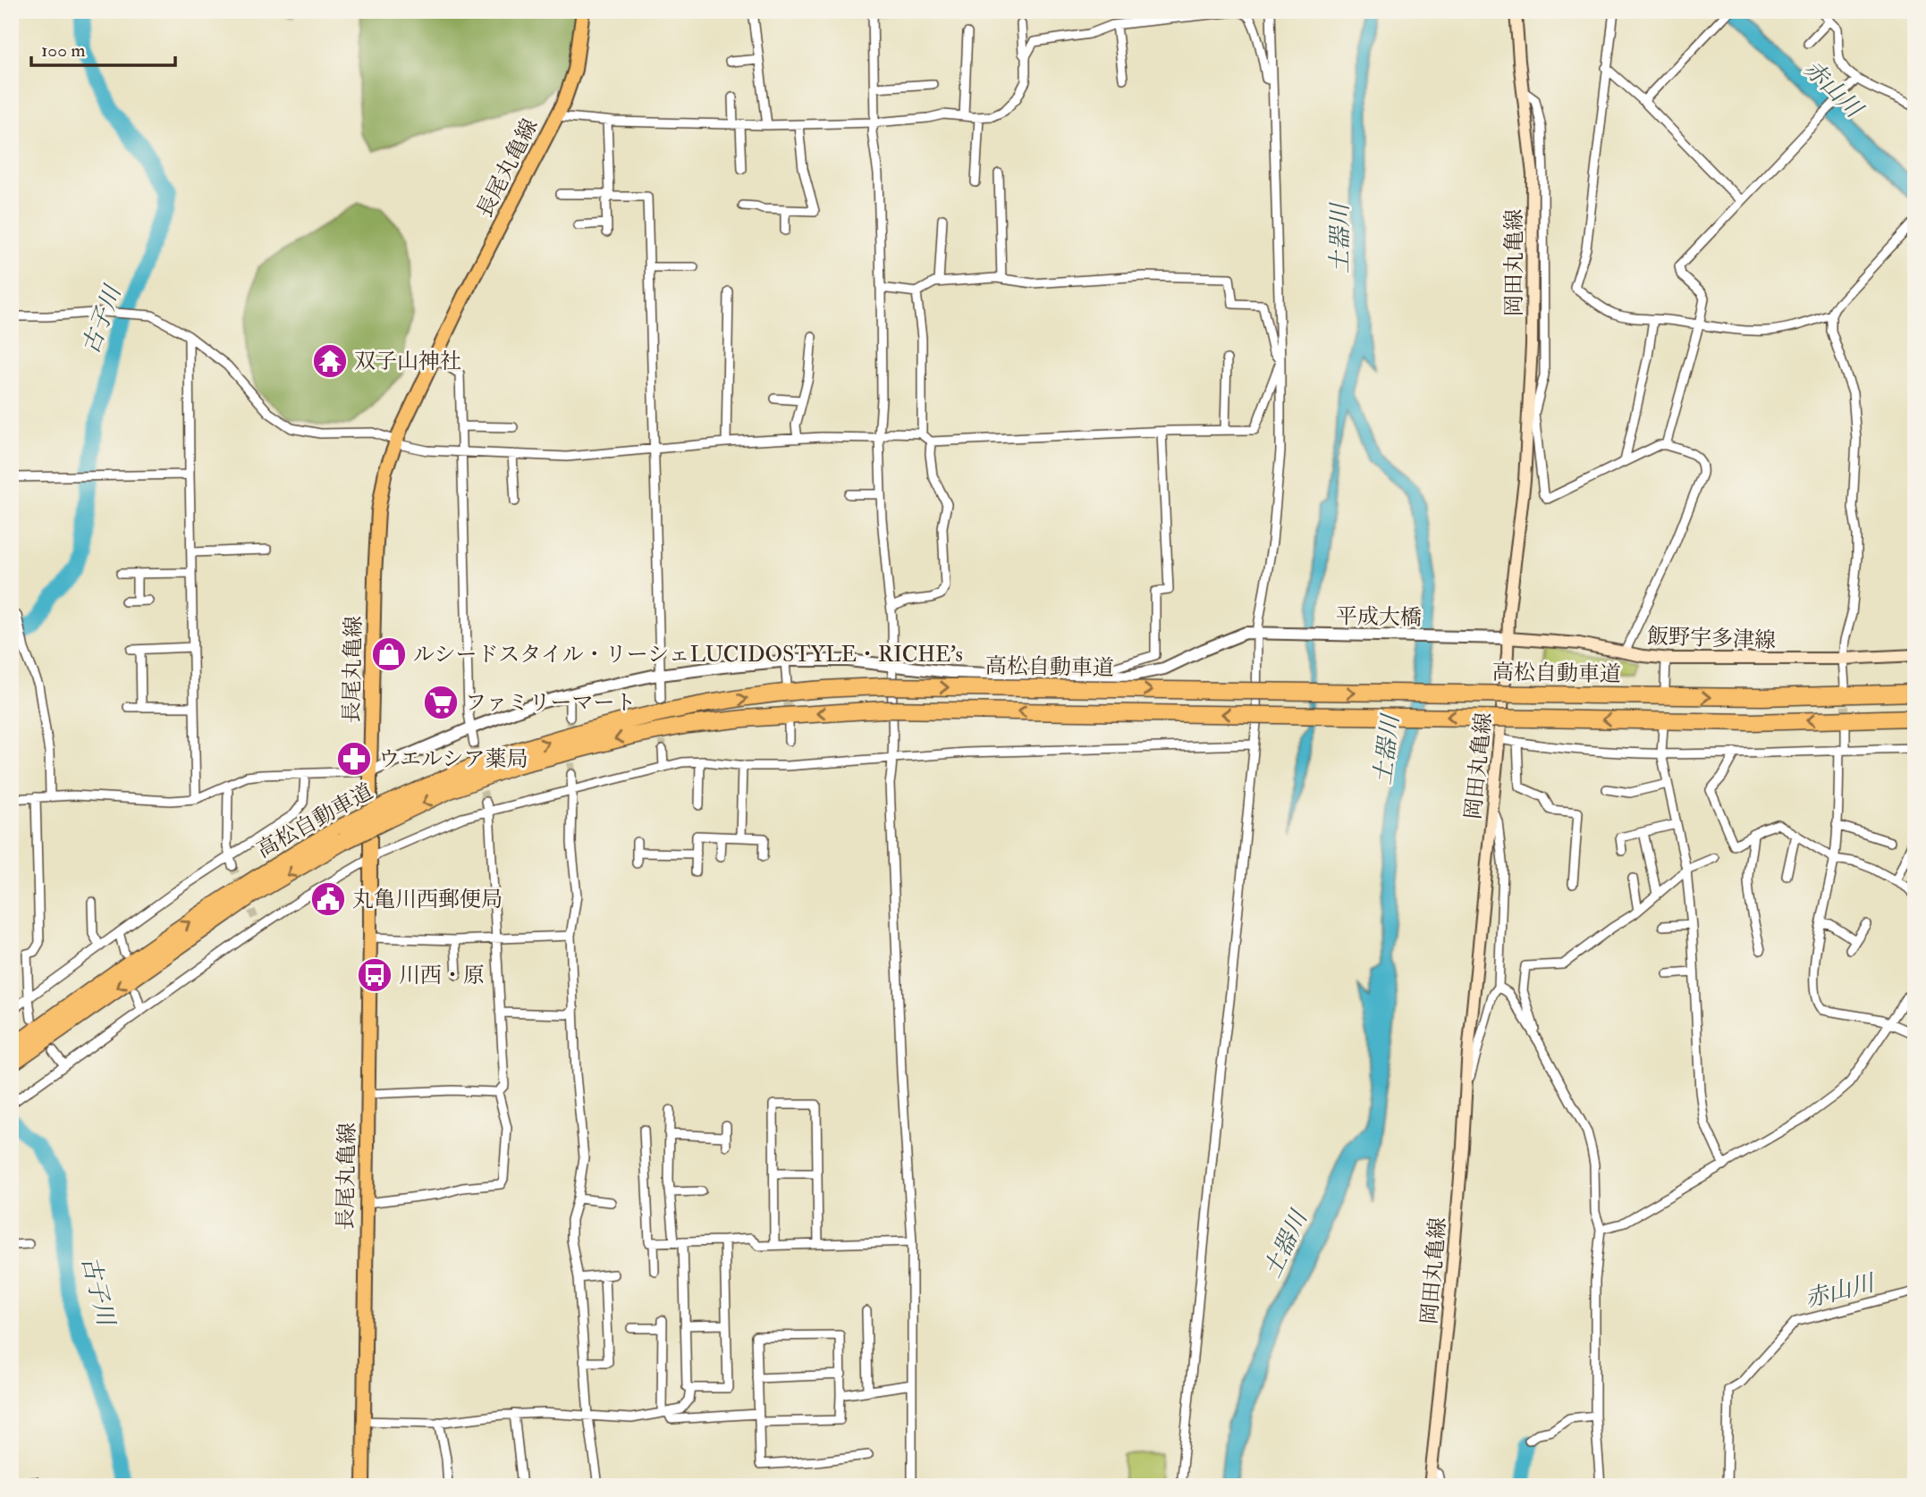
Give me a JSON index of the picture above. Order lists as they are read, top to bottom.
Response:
{
  "streets": {
    "highway": ["高松自動車道"],
    "main road": ["長尾丸亀線", "岡田丸亀線", "飯野宇多津線"],
    "street": ["平成大橋"]
  },
  "crossings": [
    ["長尾丸亀線", "平成大橋"],
    ["岡田丸亀線", "平成大橋"],
    ["岡田丸亀線", "飯野宇多津線"],
    ["平成大橋", "飯野宇多津線"]
  ],
  "water": ["赤山川", "土器川", "古子川"],
  "places": {
    "temple": ["双子山神社"],
    "shop": ["ルシードスタイル・リーシェLUCIDOSTYLE・RICHE's"],
    "supermarket": ["ファミリーマート"],
    "pharmacy": ["ウエルシア薬局"],
    "public building": ["丸亀川西郵便局"],
    "bus stop": ["川西・原"]
  },
  "scale_bar": "100 m"
}
